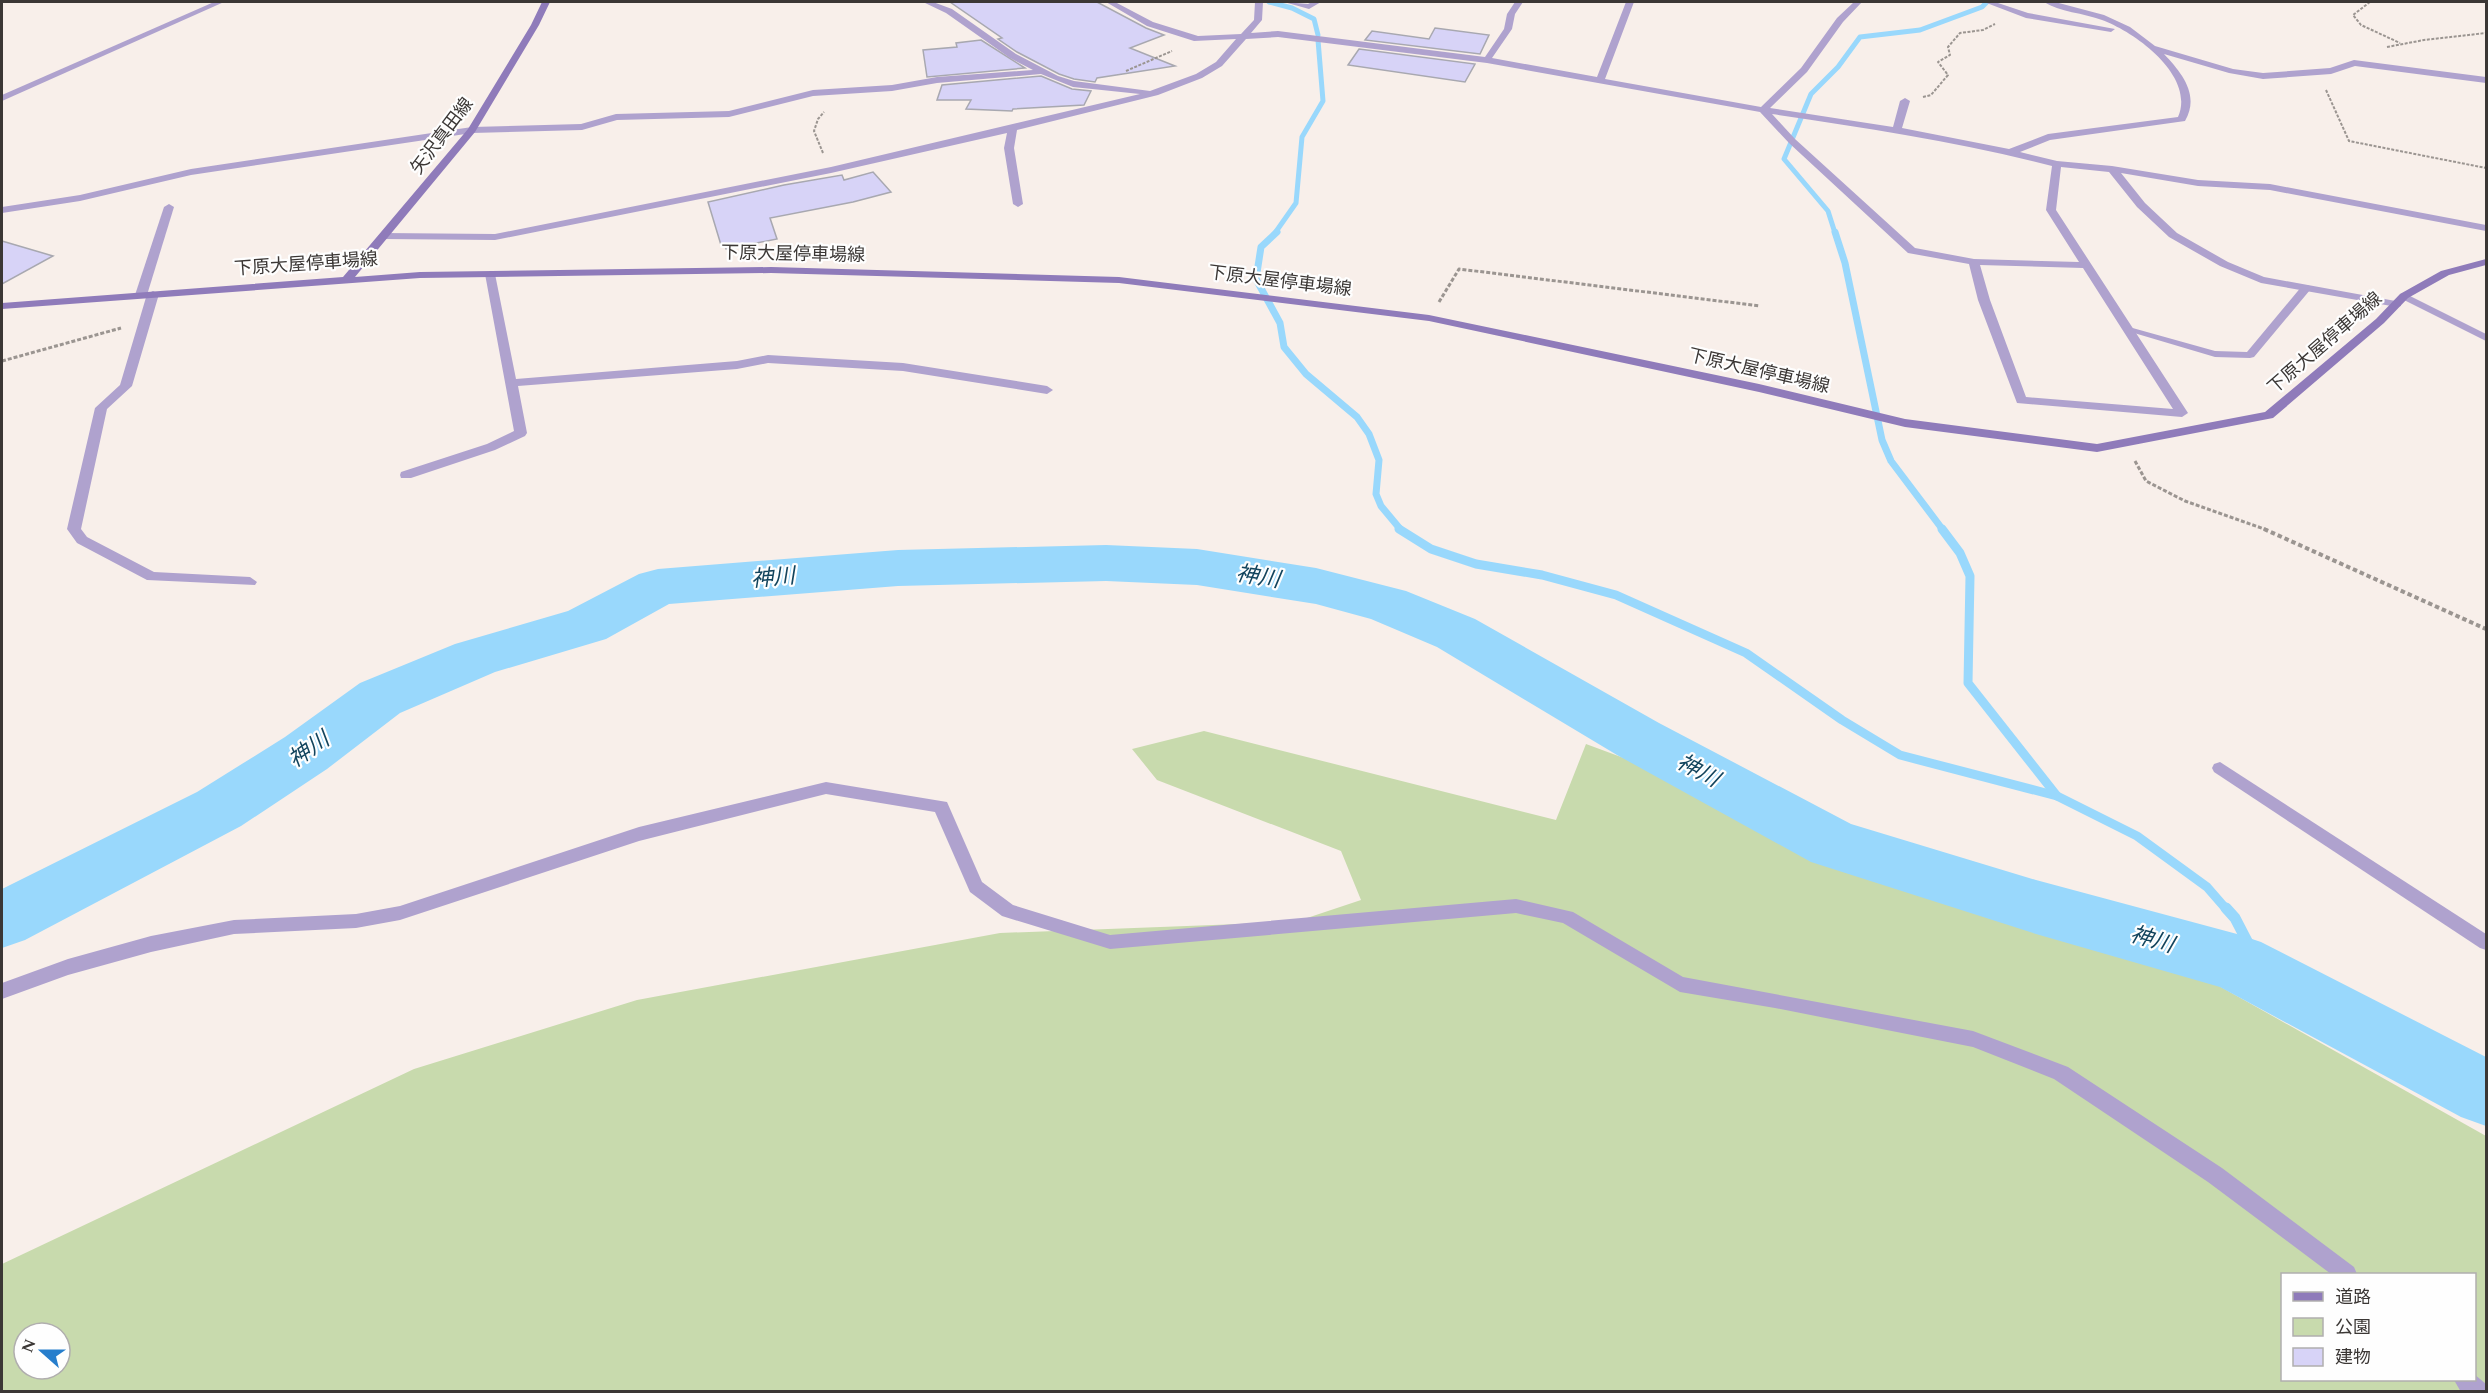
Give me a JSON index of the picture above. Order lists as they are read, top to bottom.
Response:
{
  "streets": {
    "main road": ["矢沢真田線", "下原大屋停車場線"]
  },
  "crossings": [
    ["矢沢真田線", "下原大屋停車場線"]
  ],
  "water": ["神川"],
  "legend": ["道路", "公園", "建物"],
  "north": "left"
}
